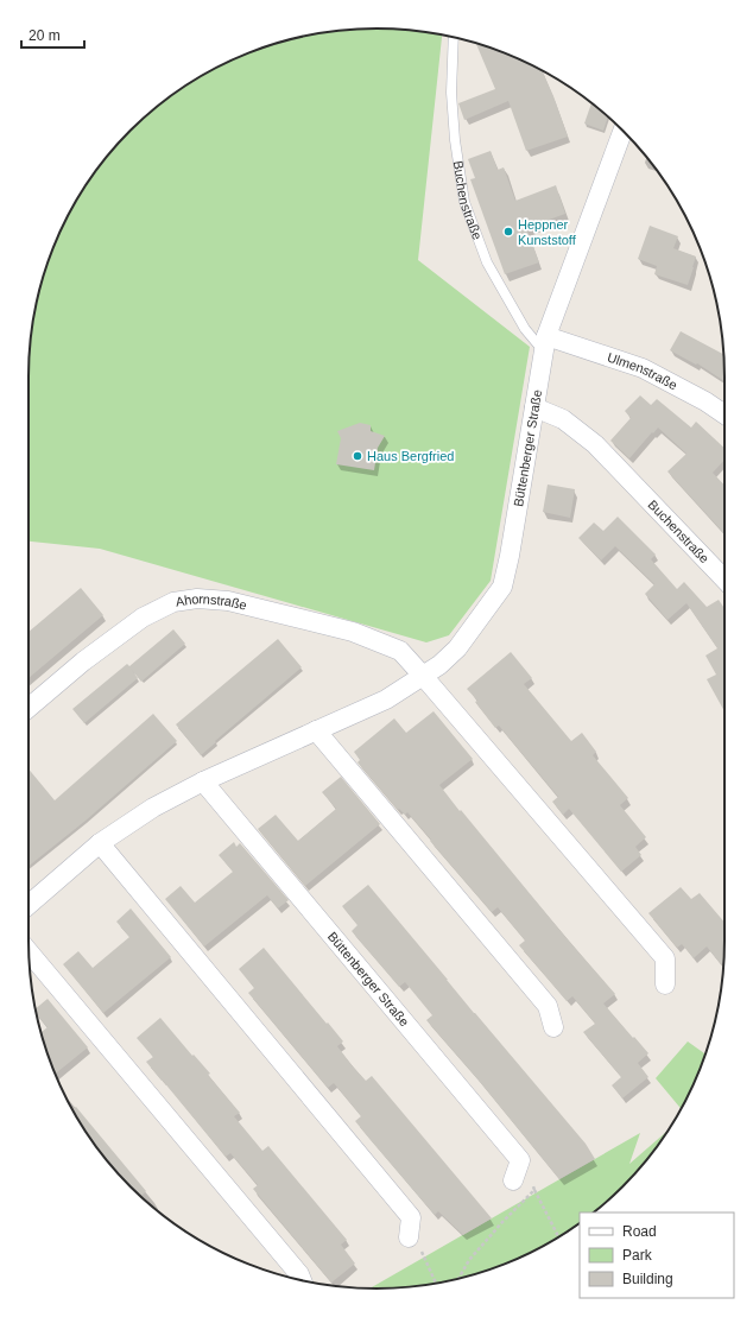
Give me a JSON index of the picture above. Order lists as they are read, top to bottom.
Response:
{
  "streets": {
    "street": [
      "Buchenstraße",
      "Ulmenstraße",
      "Büttenberger Straße",
      "Ahornstraße"
    ]
  },
  "crossings": [
    ["Buchenstraße", "Ulmenstraße"],
    ["Buchenstraße", "Büttenberger Straße"],
    ["Ulmenstraße", "Büttenberger Straße"],
    ["Büttenberger Straße", "Ahornstraße"]
  ],
  "places": ["Heppner Kunststoff", "Haus Bergfried"],
  "legend": ["Road", "Park", "Building"],
  "scale_bar": "20 m"
}
